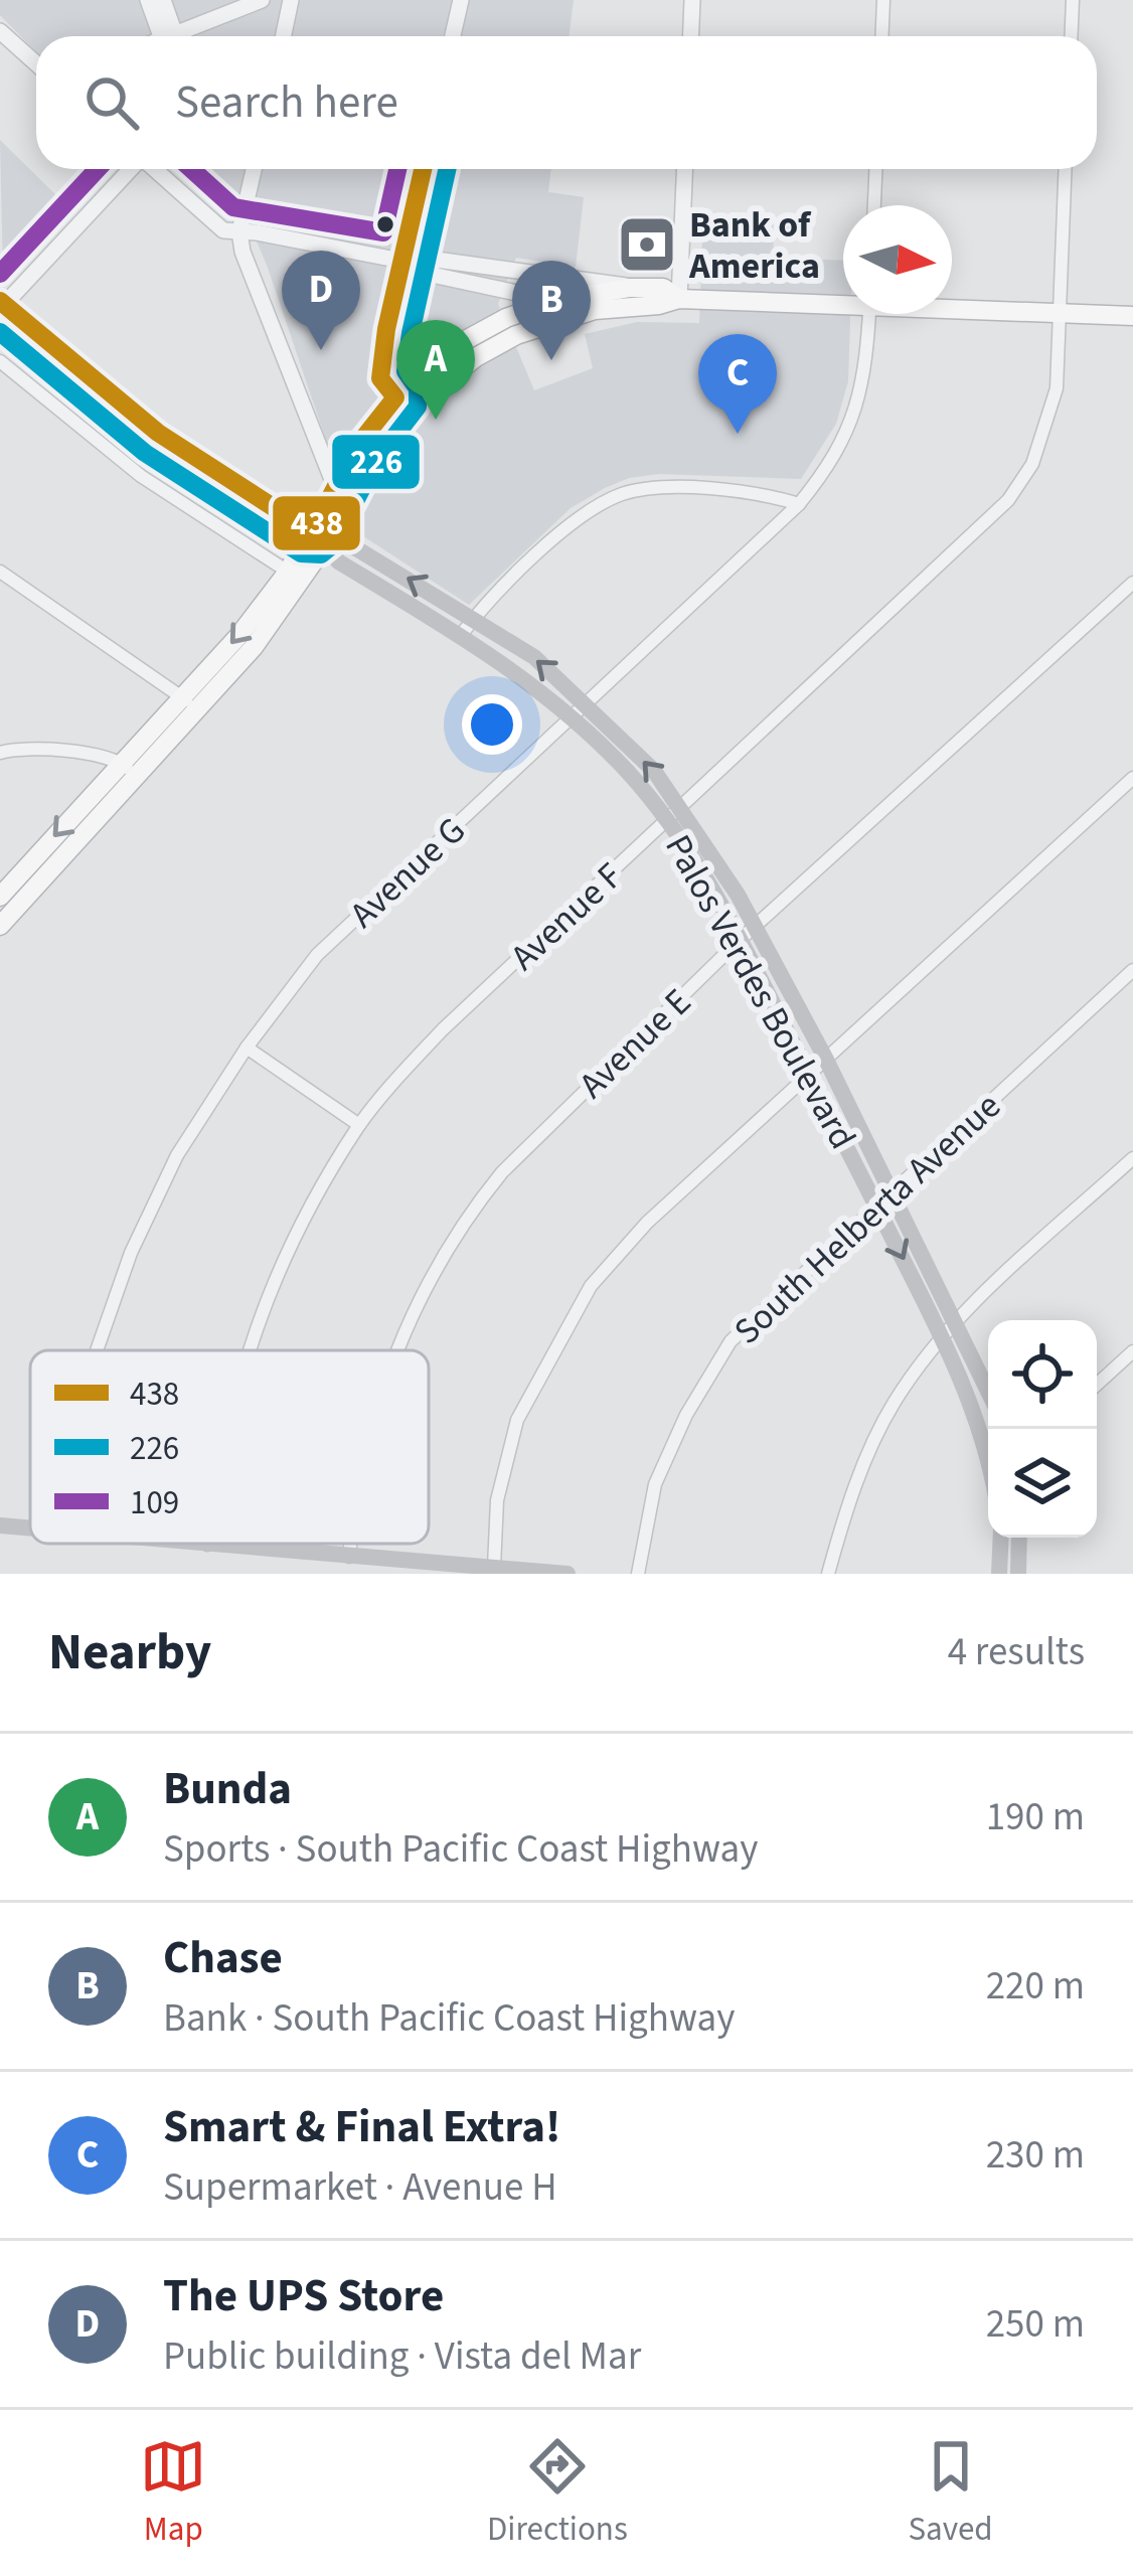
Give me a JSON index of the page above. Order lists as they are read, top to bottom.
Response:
{
  "streets": {
    "main road": ["Palos Verdes Boulevard"],
    "street": [
      "Avenue G",
      "Avenue F",
      "Avenue E",
      "South Helberta Avenue"
    ]
  },
  "crossings": [
    ["Avenue G", "Palos Verdes Boulevard"],
    ["Avenue F", "Palos Verdes Boulevard"],
    ["Palos Verdes Boulevard", "Avenue E"],
    ["Palos Verdes Boulevard", "South Helberta Avenue"]
  ],
  "places": {
    "bank": ["Bank of America"]
  },
  "lines": ["transit line 438", "transit line 226", "transit line 109"],
  "legend": ["438", "226", "109"],
  "north": "right",
  "page": {
    "search": "Search here",
    "pins": [
      "D",
      "B",
      "A",
      "C"
    ],
    "heading": ["Nearby", "4 results"],
    "list": [
      {
        "mark": "A",
        "name": "Bunda",
        "note": "Sports · South Pacific Coast Highway",
        "value": "190 m"
      },
      {
        "mark": "B",
        "name": "Chase",
        "note": "Bank · South Pacific Coast Highway",
        "value": "220 m"
      },
      {
        "mark": "C",
        "name": "Smart & Final Extra!",
        "note": "Supermarket · Avenue H",
        "value": "230 m"
      },
      {
        "mark": "D",
        "name": "The UPS Store",
        "note": "Public building · Vista del Mar",
        "value": "250 m"
      }
    ],
    "nav": ["Map", "Directions", "Saved"]
  }
}
